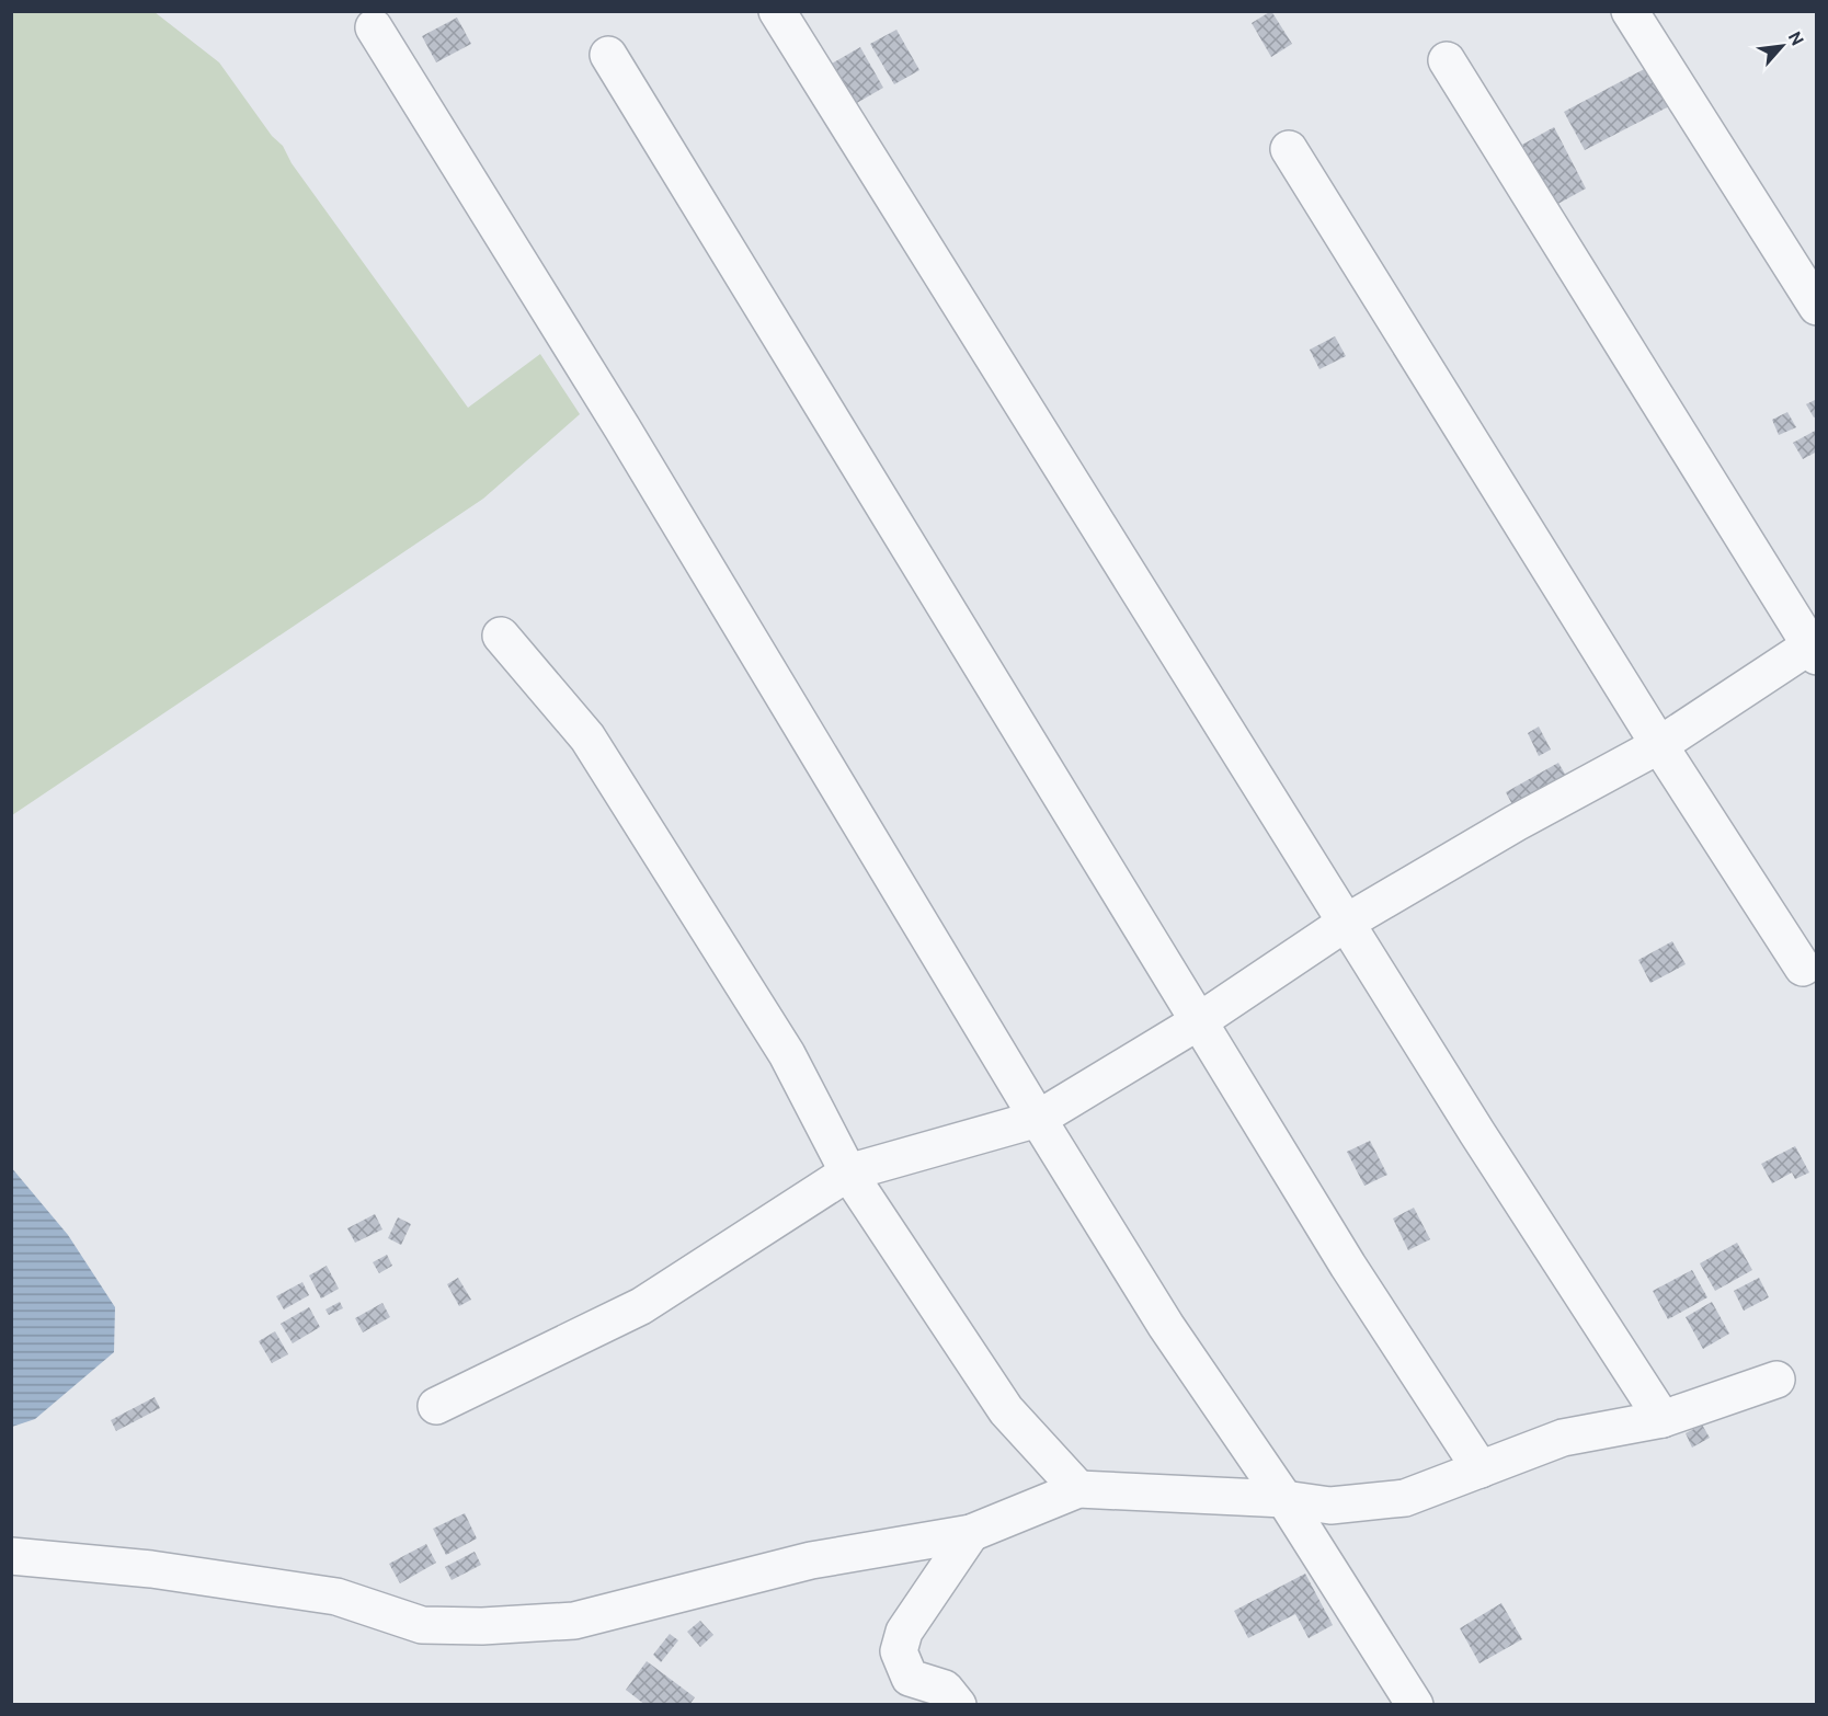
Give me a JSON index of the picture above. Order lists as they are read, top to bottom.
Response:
{
  "north": "top right"
}
